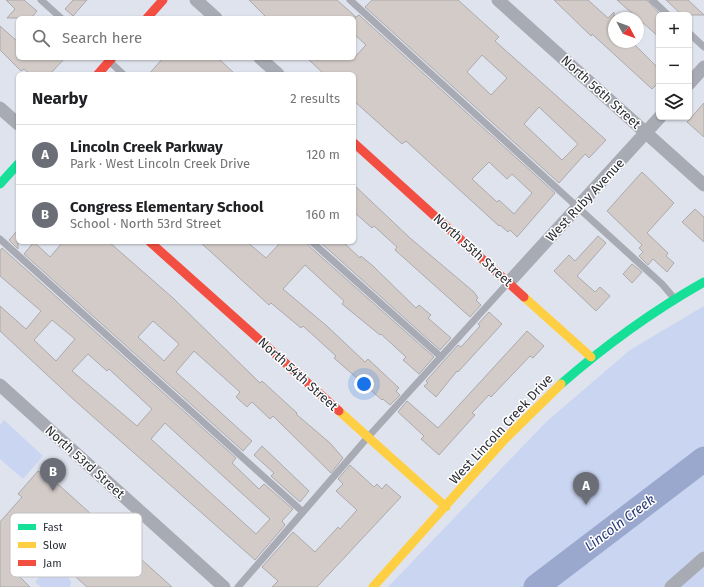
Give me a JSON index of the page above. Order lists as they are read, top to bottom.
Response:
{
  "streets": {
    "street": [
      "North 56th Street",
      "West Ruby Avenue",
      "North 55th Street",
      "North 54th Street",
      "West Lincoln Creek Drive",
      "North 53rd Street"
    ]
  },
  "crossings": [
    ["North 56th Street", "West Ruby Avenue"],
    ["West Ruby Avenue", "North 55th Street"],
    ["North 55th Street", "West Lincoln Creek Drive"],
    ["North 54th Street", "West Lincoln Creek Drive"]
  ],
  "water": ["Lincoln Creek"],
  "legend": ["Fast", "Slow", "Jam"],
  "north": "bottom right",
  "page": {
    "map_buttons": ["+", "−"],
    "search": "Search here",
    "heading": ["Nearby", "2 results"],
    "list": [
      {
        "mark": "A",
        "name": "Lincoln Creek Parkway",
        "note": "Park · West Lincoln Creek Drive",
        "value": "120 m"
      },
      {
        "mark": "B",
        "name": "Congress Elementary School",
        "note": "School · North 53rd Street",
        "value": "160 m"
      }
    ],
    "pins": ["B", "A"]
  }
}
